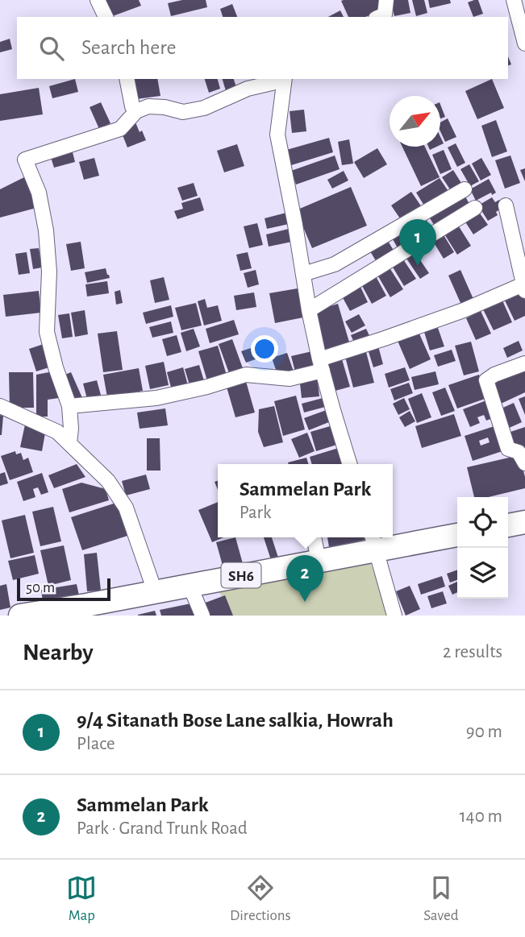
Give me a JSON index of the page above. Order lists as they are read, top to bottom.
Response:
{
  "streets": {
    "main road": ["SH6"]
  },
  "scale_bar": "50 m",
  "north": "top right",
  "page": {
    "search": "Search here",
    "pins": ["1", "2"],
    "popup": ["Sammelan Park", "Park"],
    "scale": "50 m",
    "heading": ["Nearby", "2 results"],
    "list": [
      {
        "mark": "1",
        "name": "9/4 Sitanath Bose Lane salkia, Howrah",
        "note": "Place",
        "value": "90 m"
      },
      {
        "mark": "2",
        "name": "Sammelan Park",
        "note": "Park · Grand Trunk Road",
        "value": "140 m"
      }
    ],
    "nav": ["Map", "Directions", "Saved"]
  }
}
